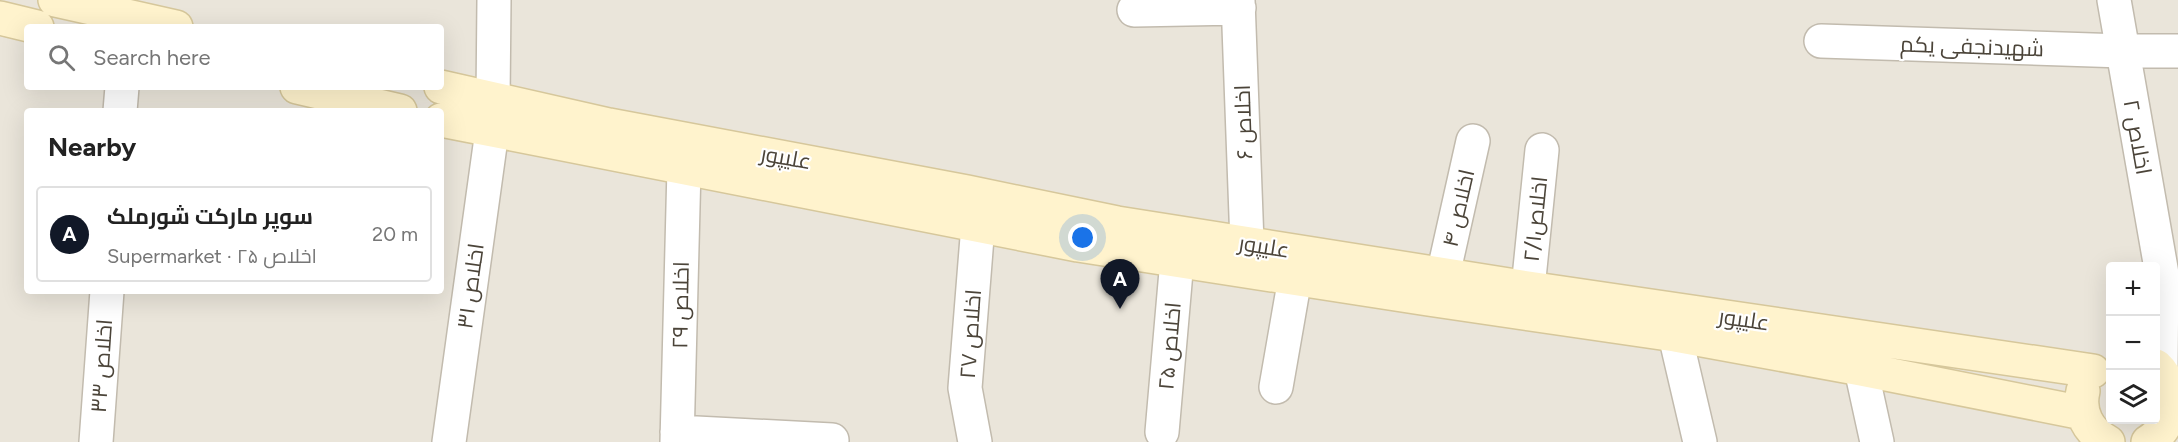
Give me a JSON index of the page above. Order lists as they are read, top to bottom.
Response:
{
  "streets": {
    "main road": ["علیپور"],
    "street": [
      "شهیدنجفی یکم",
      "اخلاص ۶",
      "اخلاص ۲",
      "اخلاص ۴",
      "اخلاص۲/۱",
      "اخلاص ۳۱",
      "اخلاص ۲۹",
      "اخلاص ۲۷",
      "اخلاص ۲۵",
      "اخلاص ۳۳"
    ]
  },
  "crossings": [
    ["شهیدنجفی یکم", "اخلاص ۲"],
    ["اخلاص ۶", "علیپور"],
    ["علیپور", "اخلاص ۴"],
    ["علیپور", "اخلاص۲/۱"],
    ["علیپور", "اخلاص ۳۱"],
    ["علیپور", "اخلاص ۲۹"],
    ["علیپور", "اخلاص ۲۷"],
    ["علیپور", "اخلاص ۲۵"]
  ],
  "page": {
    "search": "Search here",
    "heading": "Nearby",
    "list": [
      {
        "mark": "A",
        "name": "سوپر مارکت شورملک",
        "note": "Supermarket · اخلاص ۲۵",
        "value": "20 m"
      }
    ],
    "pins": "A",
    "map_buttons": ["+", "−"]
  }
}
